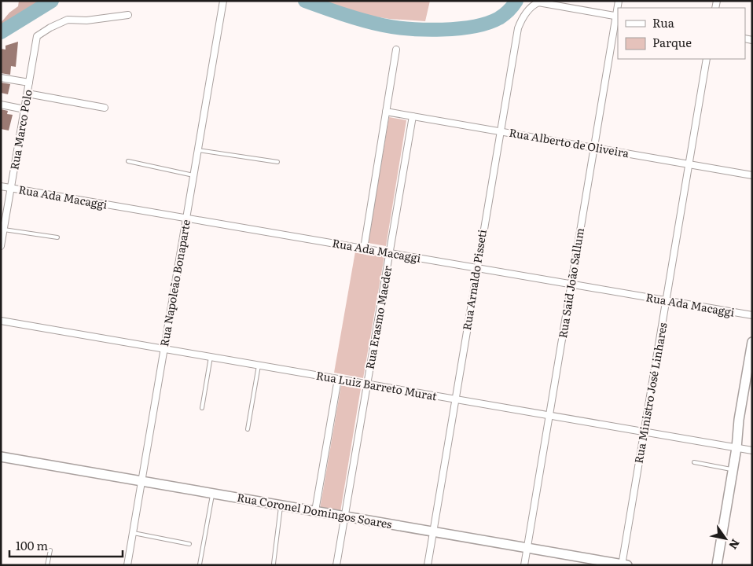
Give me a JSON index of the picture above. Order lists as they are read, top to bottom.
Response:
{
  "streets": {
    "street": [
      "Rua Marco Polo",
      "Rua Alberto de Oliveira",
      "Rua Ada Macaggi",
      "Rua Arnaldo Pisseti",
      "Rua Napoleão Bonaparte",
      "Rua Said João Sallum",
      "Rua Erasmo Maeder",
      "Rua Luiz Barreto Murat",
      "Rua Ministro José Linhares",
      "Rua Coronel Domingos Soares"
    ]
  },
  "crossings": [
    ["Rua Marco Polo", "Rua Ada Macaggi"],
    ["Rua Alberto de Oliveira", "Rua Arnaldo Pisseti"],
    ["Rua Alberto de Oliveira", "Rua Said João Sallum"],
    ["Rua Alberto de Oliveira", "Rua Erasmo Maeder"],
    ["Rua Alberto de Oliveira", "Rua Ministro José Linhares"],
    ["Rua Ada Macaggi", "Rua Arnaldo Pisseti"],
    ["Rua Ada Macaggi", "Rua Napoleão Bonaparte"],
    ["Rua Ada Macaggi", "Rua Said João Sallum"],
    ["Rua Ada Macaggi", "Rua Erasmo Maeder"],
    ["Rua Ada Macaggi", "Rua Ministro José Linhares"],
    ["Rua Arnaldo Pisseti", "Rua Said João Sallum"],
    ["Rua Arnaldo Pisseti", "Rua Luiz Barreto Murat"],
    ["Rua Arnaldo Pisseti", "Rua Coronel Domingos Soares"],
    ["Rua Napoleão Bonaparte", "Rua Luiz Barreto Murat"],
    ["Rua Napoleão Bonaparte", "Rua Coronel Domingos Soares"],
    ["Rua Said João Sallum", "Rua Luiz Barreto Murat"],
    ["Rua Said João Sallum", "Rua Coronel Domingos Soares"],
    ["Rua Erasmo Maeder", "Rua Luiz Barreto Murat"],
    ["Rua Erasmo Maeder", "Rua Coronel Domingos Soares"],
    ["Rua Luiz Barreto Murat", "Rua Ministro José Linhares"],
    ["Rua Ministro José Linhares", "Rua Coronel Domingos Soares"]
  ],
  "legend": ["Rua", "Parque"],
  "scale_bar": "100 m",
  "north": "bottom right"
}
